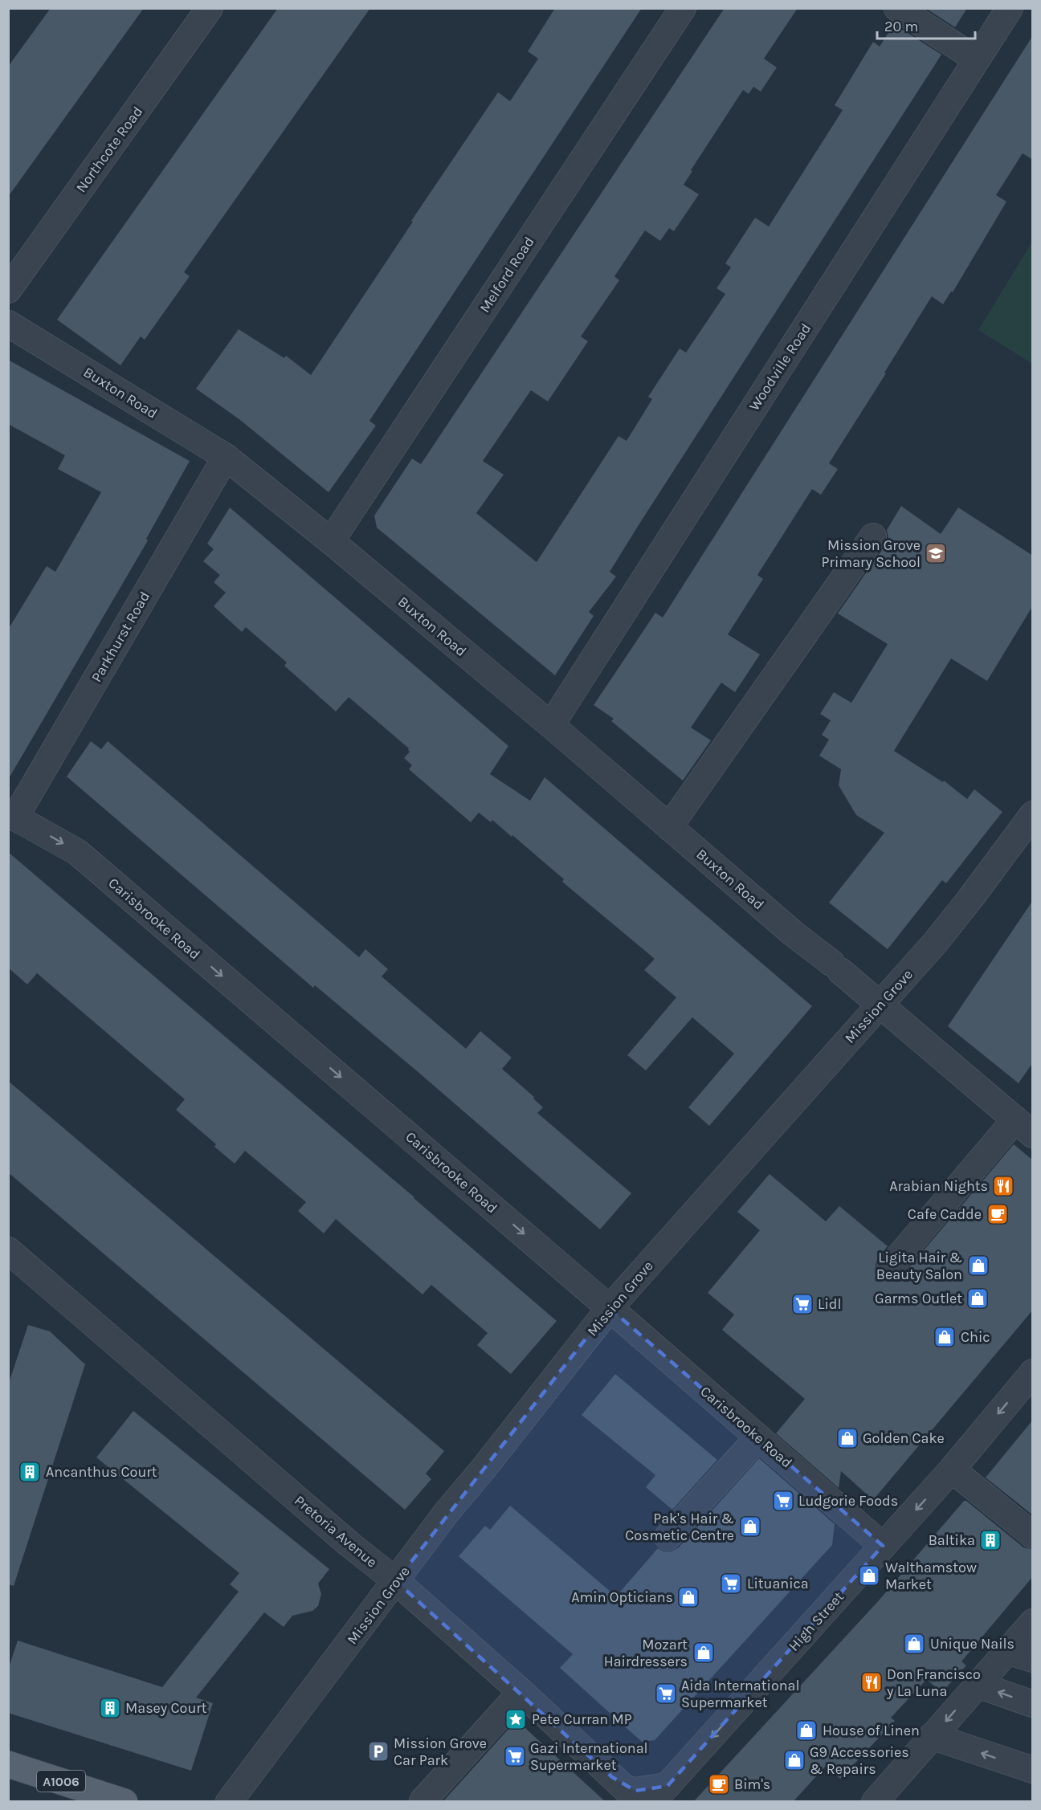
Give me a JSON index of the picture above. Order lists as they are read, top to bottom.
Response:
{
  "streets": {
    "main road": ["A1006"],
    "street": [
      "Northcote Road",
      "Melford Road",
      "Woodville Road",
      "Buxton Road",
      "Parkhurst Road",
      "Carisbrooke Road",
      "Mission Grove",
      "Pretoria Avenue",
      "High Street"
    ]
  },
  "crossings": [
    ["Melford Road", "Buxton Road"],
    ["Woodville Road", "Buxton Road"],
    ["Buxton Road", "Parkhurst Road"],
    ["Buxton Road", "Mission Grove"],
    ["Parkhurst Road", "Carisbrooke Road"],
    ["Carisbrooke Road", "Mission Grove"],
    ["Carisbrooke Road", "High Street"],
    ["Mission Grove", "Pretoria Avenue"],
    ["Pretoria Avenue", "High Street"]
  ],
  "one_way": ["Carisbrooke Road"],
  "places": {
    "school or university": ["Mission Grove Primary School"],
    "restaurant": ["Arabian Nights", "Don Francisco y La Luna"],
    "cafe": ["Cafe Cadde", "Bim's"],
    "shop": [
      "Ligita Hair & Beauty Salon",
      "Garms Outlet",
      "Chic",
      "Golden Cake",
      "Pak's Hair & Cosmetic Centre",
      "Walthamstow Market",
      "Amin Opticians",
      "Unique Nails",
      "Mozart Hairdressers",
      "House of Linen",
      "G9 Accessories & Repairs"
    ],
    "supermarket": [
      "Lidl",
      "Ludgorie Foods",
      "Lituanica",
      "Aida International Supermarket",
      "Gazi International Supermarket"
    ],
    "building": ["Ancanthus Court", "Baltika", "Masey Court"],
    "place": ["Pete Curran MP"],
    "parking": ["Mission Grove Car Park"]
  },
  "scale_bar": "20 m"
}
